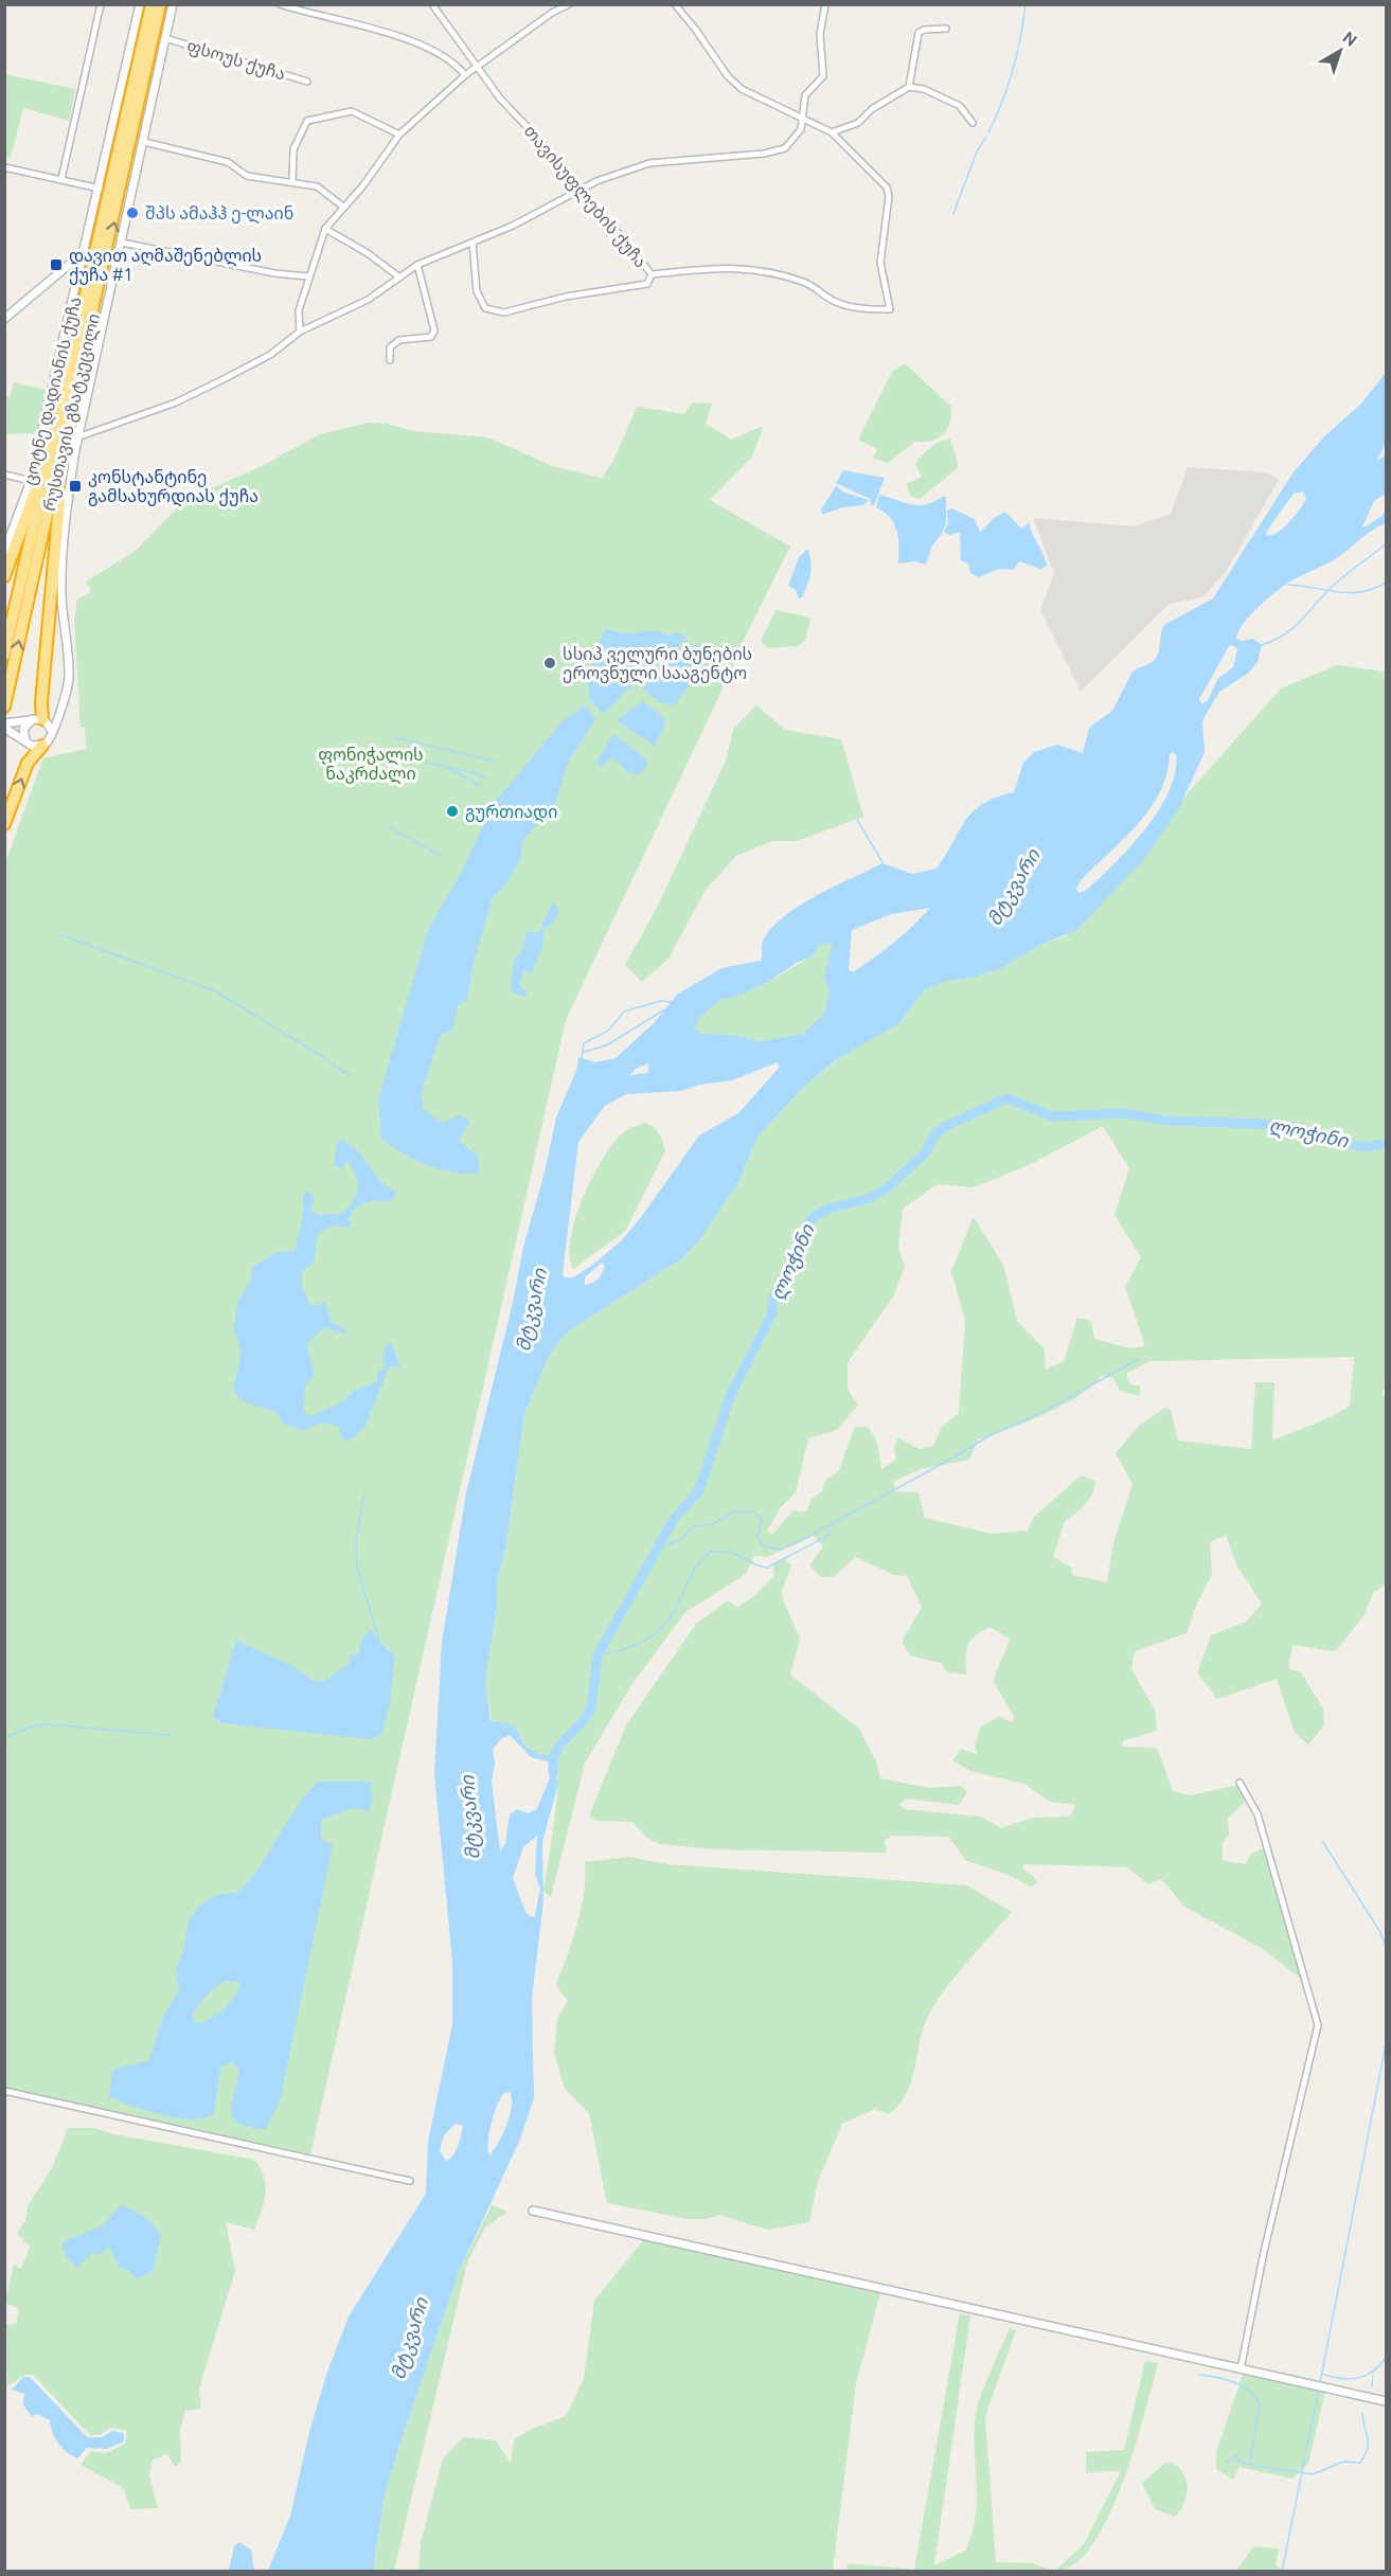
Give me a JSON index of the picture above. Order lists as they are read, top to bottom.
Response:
{
  "streets": {
    "highway": ["რუსთავის გზატკეცილი"],
    "street": ["ფსოუს ქუჩა", "თავისუფლების ქუჩა", "ცოტნე დადიანის ქუჩა"]
  },
  "crossings": [
    ["ფსოუს ქუჩა", "ცოტნე დადიანის ქუჩა"]
  ],
  "water": ["მტკვარი", "ლოჭინი"],
  "parks": ["ფონიჭალის ნაკრძალი"],
  "places": {
    "other": ["შპს ამაჰჰ ე-ლაინ", "სსიპ ველური ბუნების ეროვნული სააგენტო", "გურთიადი"],
    "transit": ["დავით აღმაშენებლის ქუჩა #1", "კონსტანტინე გამსახურდიას ქუჩა"]
  },
  "north": "top right"
}
